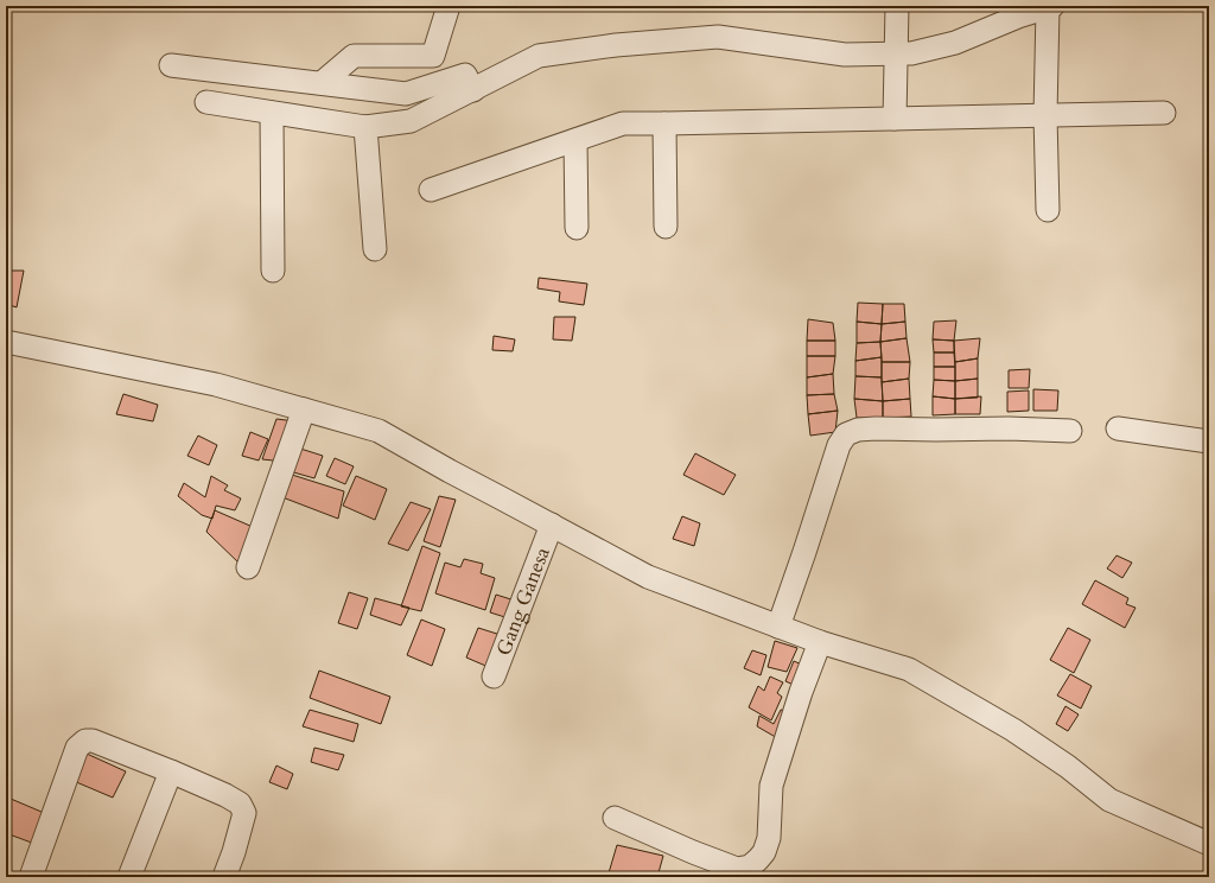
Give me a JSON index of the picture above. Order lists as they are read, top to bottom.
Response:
{
  "streets": {
    "street": ["Gang Ganesa"]
  }
}
